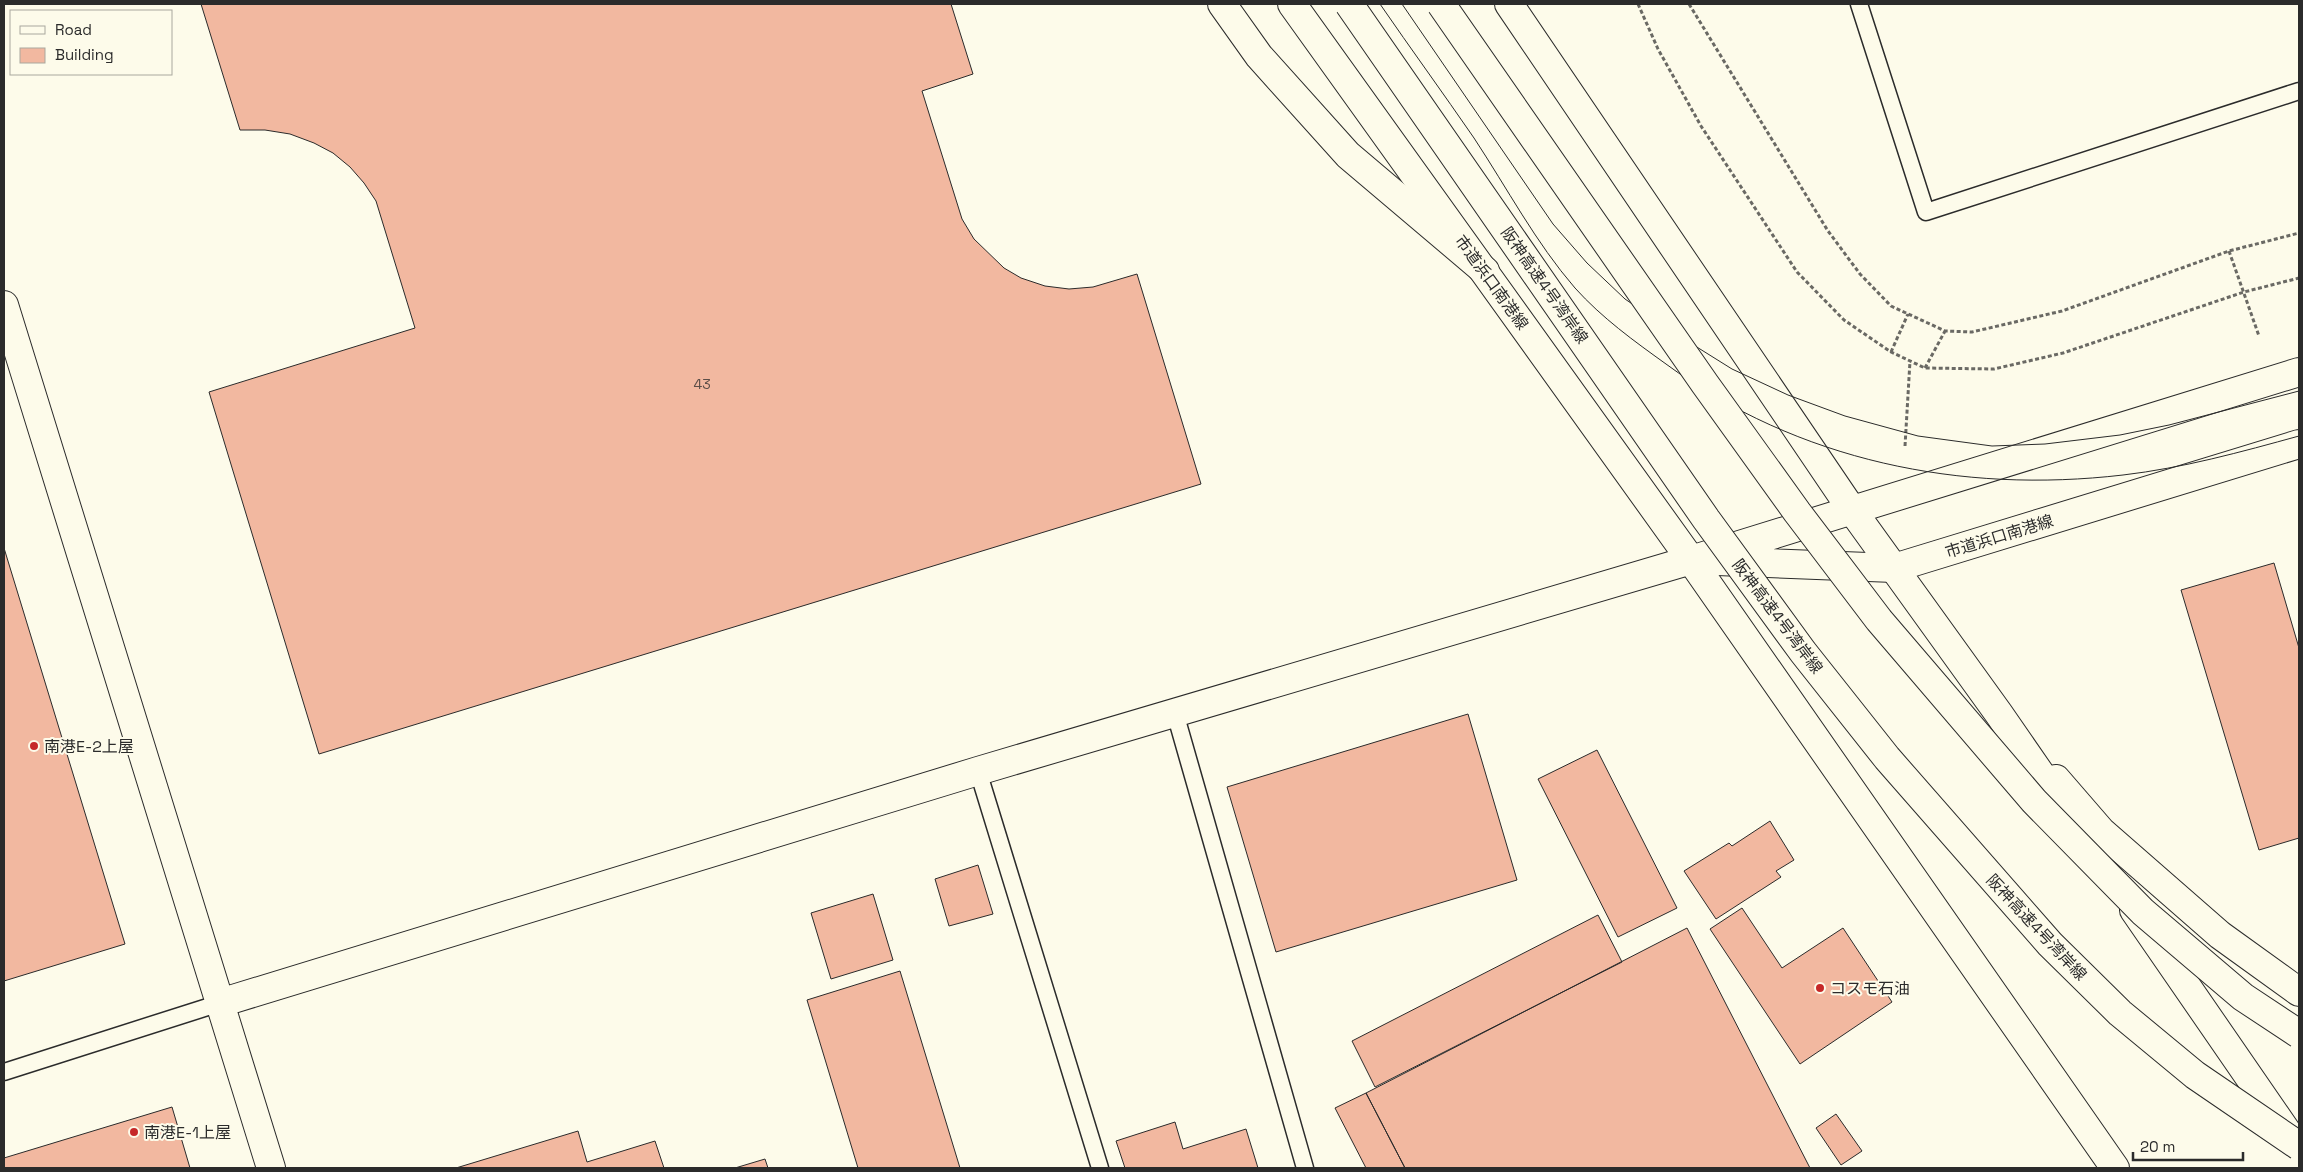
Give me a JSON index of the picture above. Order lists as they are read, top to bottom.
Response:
{
  "streets": {
    "main road": ["市道浜口南港線", "阪神高速4号湾岸線"]
  },
  "places": ["南港E-2上屋", "コスモ石油", "南港E-1上屋"],
  "house_numbers": ["43"],
  "legend": ["Road", "Building"],
  "scale_bar": "20 m"
}
